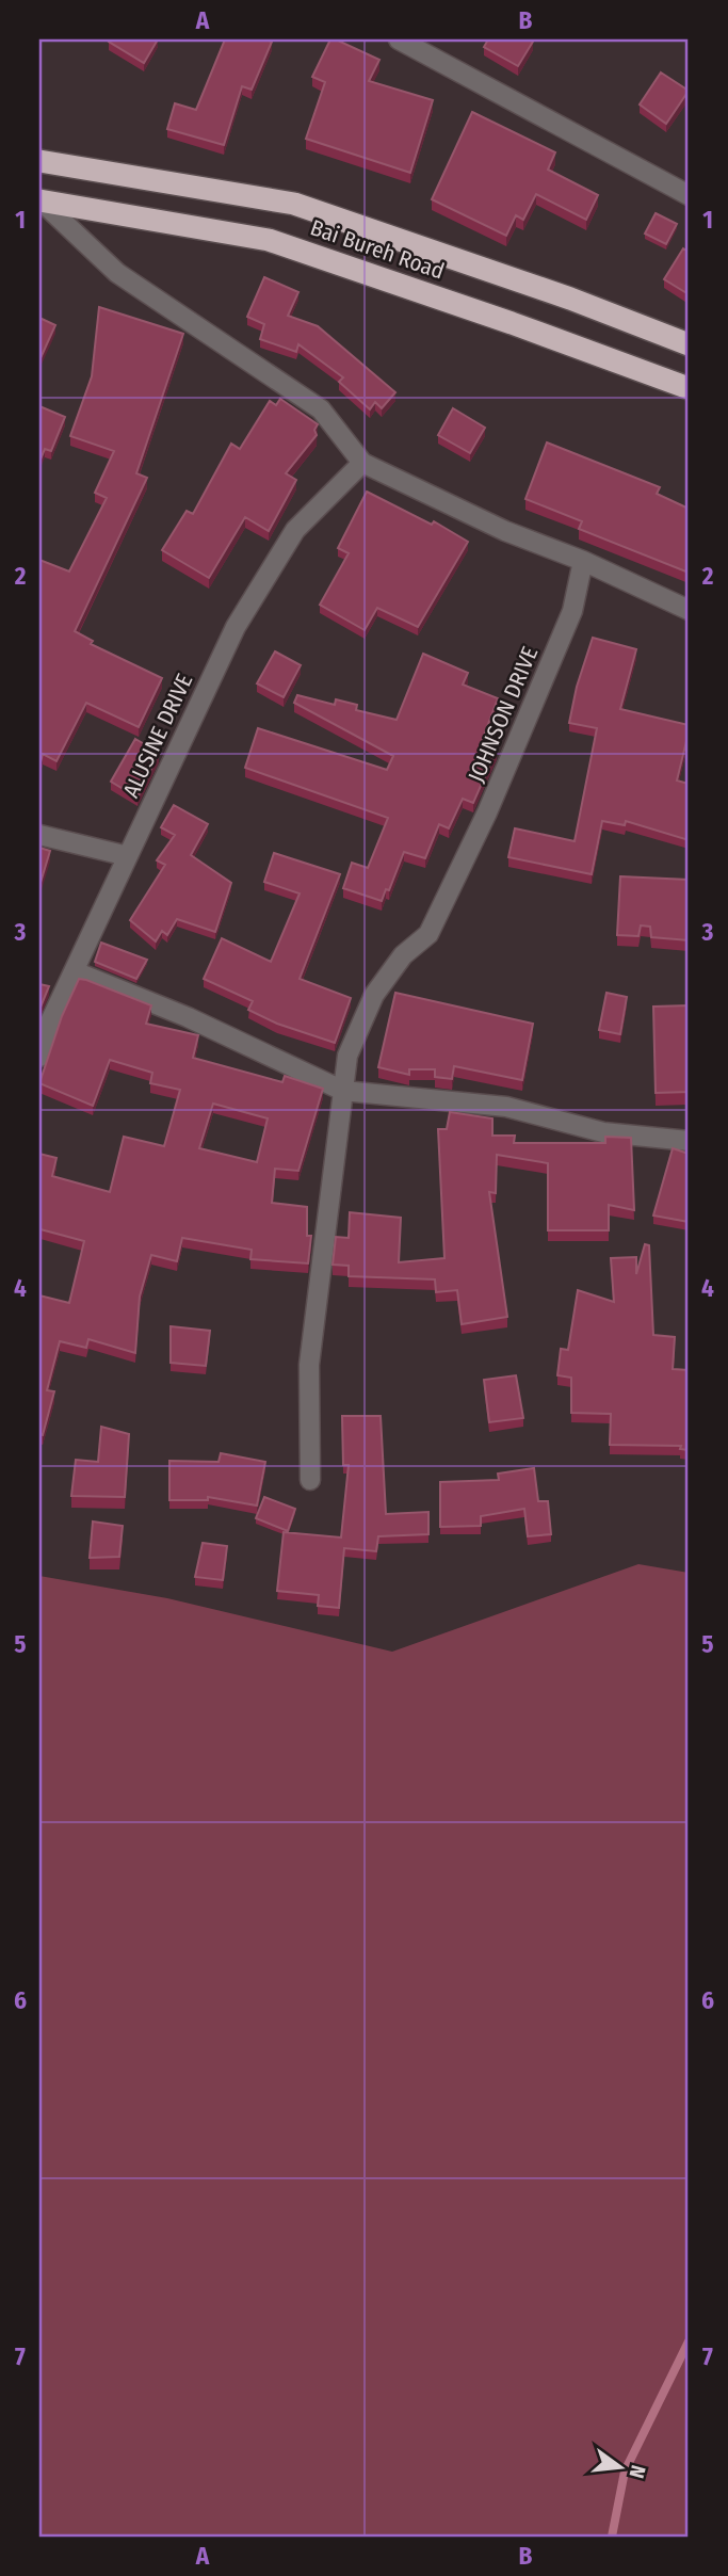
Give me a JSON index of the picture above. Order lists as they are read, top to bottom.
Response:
{
  "streets": {
    "highway": ["Bai Bureh Road"],
    "street": ["JOHNSON DRIVE", "ALUSINE DRIVE"]
  },
  "north": "right",
  "grid": {
    "columns": ["A", "B"],
    "rows": [
      "1",
      "2",
      "3",
      "4",
      "5",
      "6",
      "7"
    ]
  }
}
